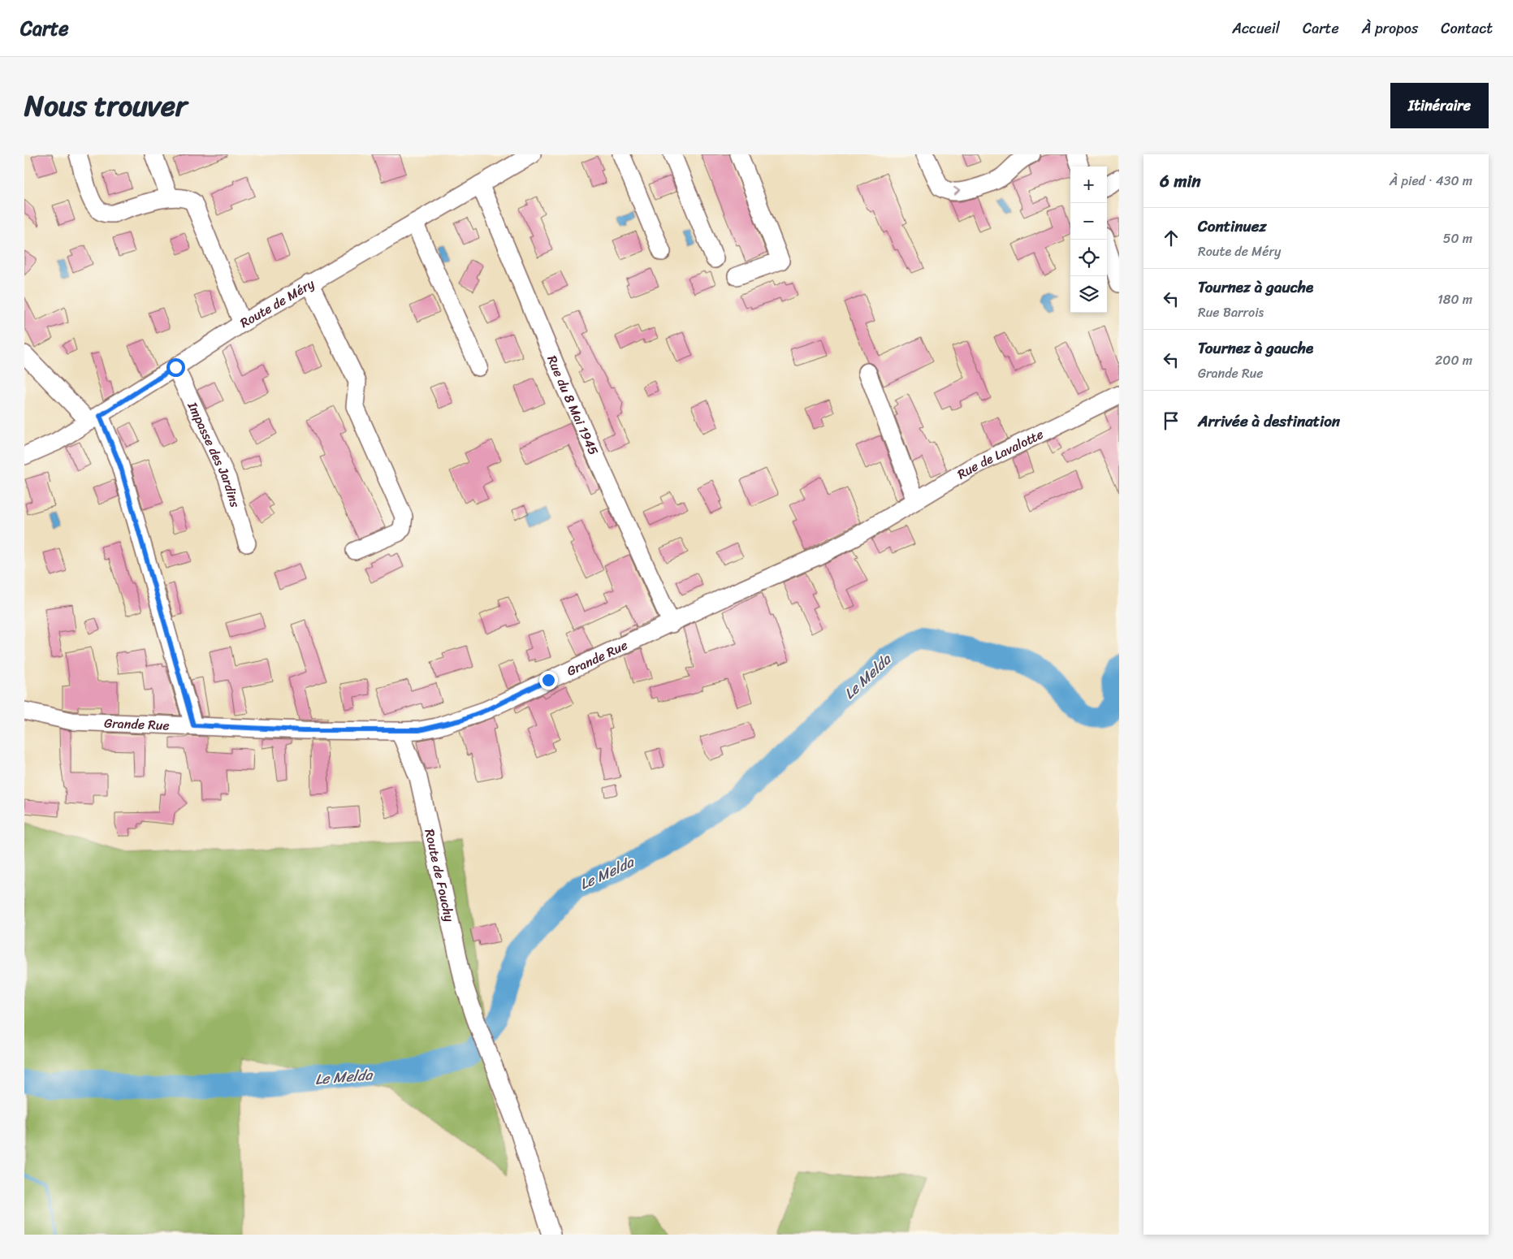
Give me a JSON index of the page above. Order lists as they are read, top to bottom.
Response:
{
  "streets": {
    "street": [
      "Route de Méry",
      "Rue du 8 Mai 1945",
      "Rue de Lavalotte",
      "Impasse des Jardins",
      "Grande Rue",
      "Route de Fouchy"
    ]
  },
  "crossings": [
    ["Route de Méry", "Rue du 8 Mai 1945"],
    ["Route de Méry", "Impasse des Jardins"],
    ["Rue du 8 Mai 1945", "Grande Rue"],
    ["Rue de Lavalotte", "Grande Rue"],
    ["Grande Rue", "Route de Fouchy"]
  ],
  "water": ["Le Melda"],
  "page": {
    "header": "Carte",
    "nav": [
      "Accueil",
      "Carte",
      "À propos",
      "Contact"
    ],
    "title": "Nous trouver",
    "buttons": "Itinéraire",
    "heading": ["6 min", "À pied · 430 m"],
    "map_buttons": ["+", "−"],
    "list": [
      ["Continuez", "Route de Méry", "50 m"],
      ["Tournez à gauche", "Rue Barrois", "180 m"],
      ["Tournez à gauche", "Grande Rue", "200 m"],
      "Arrivée à destination"
    ]
  }
}
